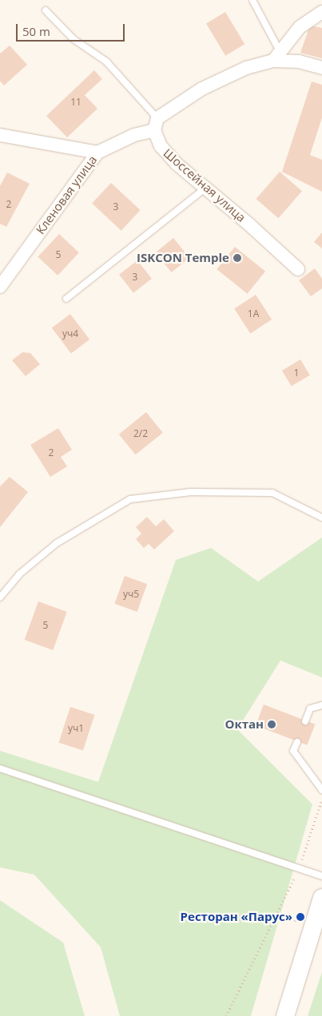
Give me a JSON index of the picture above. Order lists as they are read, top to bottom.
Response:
{
  "streets": {
    "street": ["Шоссейная улица", "Кленовая улица"]
  },
  "crossings": [
    ["Шоссейная улица", "Кленовая улица"]
  ],
  "places": ["ISKCON Temple", "Октан", "Ресторан «Парус»"],
  "house_numbers": [
    "11",
    "2",
    "3",
    "5",
    "3",
    "1А",
    "уч4",
    "1",
    "2/2",
    "2",
    "уч5",
    "5",
    "уч1"
  ],
  "scale_bar": "50 m"
}
